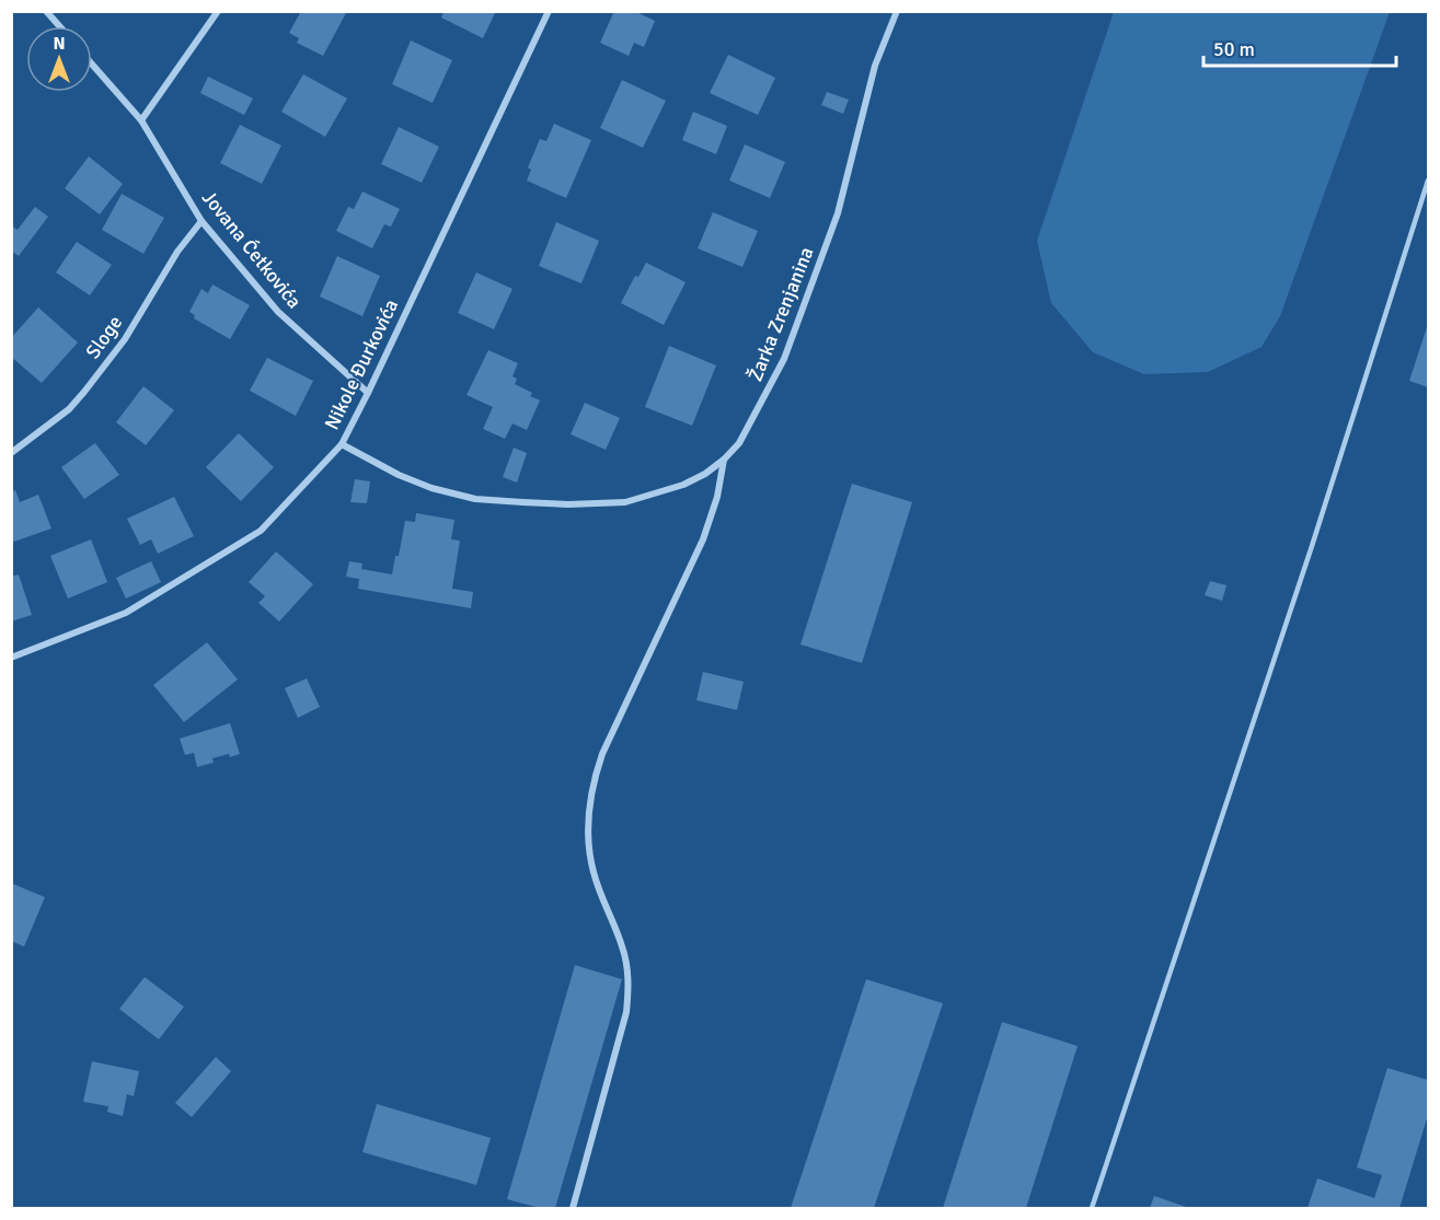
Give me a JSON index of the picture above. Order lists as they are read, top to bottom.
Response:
{
  "streets": {
    "street": [
      "Jovana Ćetkovića",
      "Žarka Zrenjanina",
      "Sloge",
      "Nikole Đurkovića"
    ]
  },
  "crossings": [
    ["Jovana Ćetkovića", "Sloge"],
    ["Jovana Ćetkovića", "Nikole Đurkovića"],
    ["Žarka Zrenjanina", "Nikole Đurkovića"]
  ],
  "scale_bar": "50 m",
  "north": "top"
}
